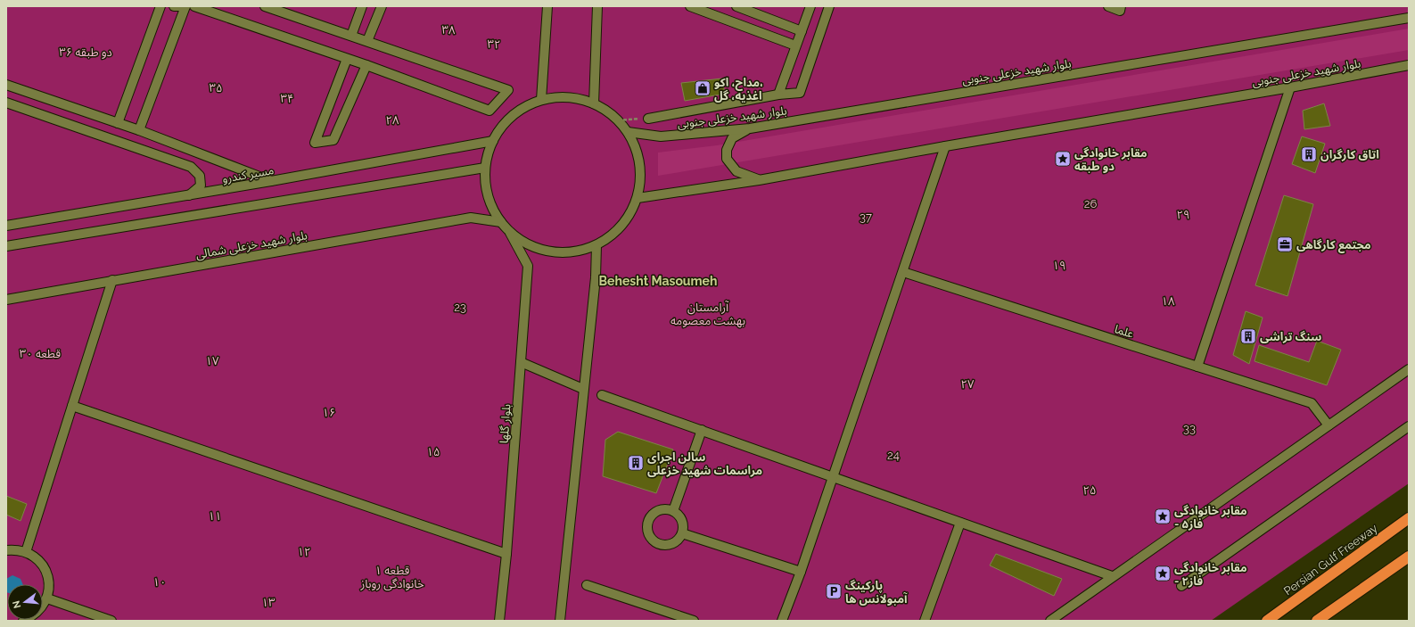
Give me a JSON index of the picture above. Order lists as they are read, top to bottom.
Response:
{
  "streets": {
    "highway": ["Persian Gulf Freeway"],
    "lane": [
      "بلوار شهید خزعلی جنوبی",
      "مسیر کندرو",
      "بلوار شهید خزعلی شمالی",
      "علما",
      "بلوار گلها"
    ]
  },
  "districts": ["Behesht Masoumeh"],
  "parks": [
    "۳۸",
    "۳۲",
    "۳۶ دو طبقه",
    "۳۵",
    "۳۴",
    "۲۸",
    "26",
    "۲۹",
    "37",
    "۱۹",
    "۱۸",
    "23",
    "آرامستان بهشت معصومه",
    "قطعه ۳۰",
    "۱۷",
    "۲۷",
    "۱۶",
    "33",
    "۱۵",
    "24",
    "۲۵",
    "۱۱",
    "۱۲",
    "قطعه ۱ خانوادگی روباز",
    "۱۰",
    "۱۳"
  ],
  "places": {
    "shop": ["مداح، اکو، اغذیه، گل"],
    "building": ["اتاق کارگران", "سنگ تراشی", "سالن اجرای مراسمات شهید خزعلی"],
    "place": ["مقابر خانوادگی دو طبقه", "مقابر خانوادگی - فاز۵", "مقابر خانوادگی - فاز۲"],
    "office": ["مجتمع کارگاهی"],
    "parking": ["پارکینگ آمبولانس ها"]
  },
  "north": "left"
}
